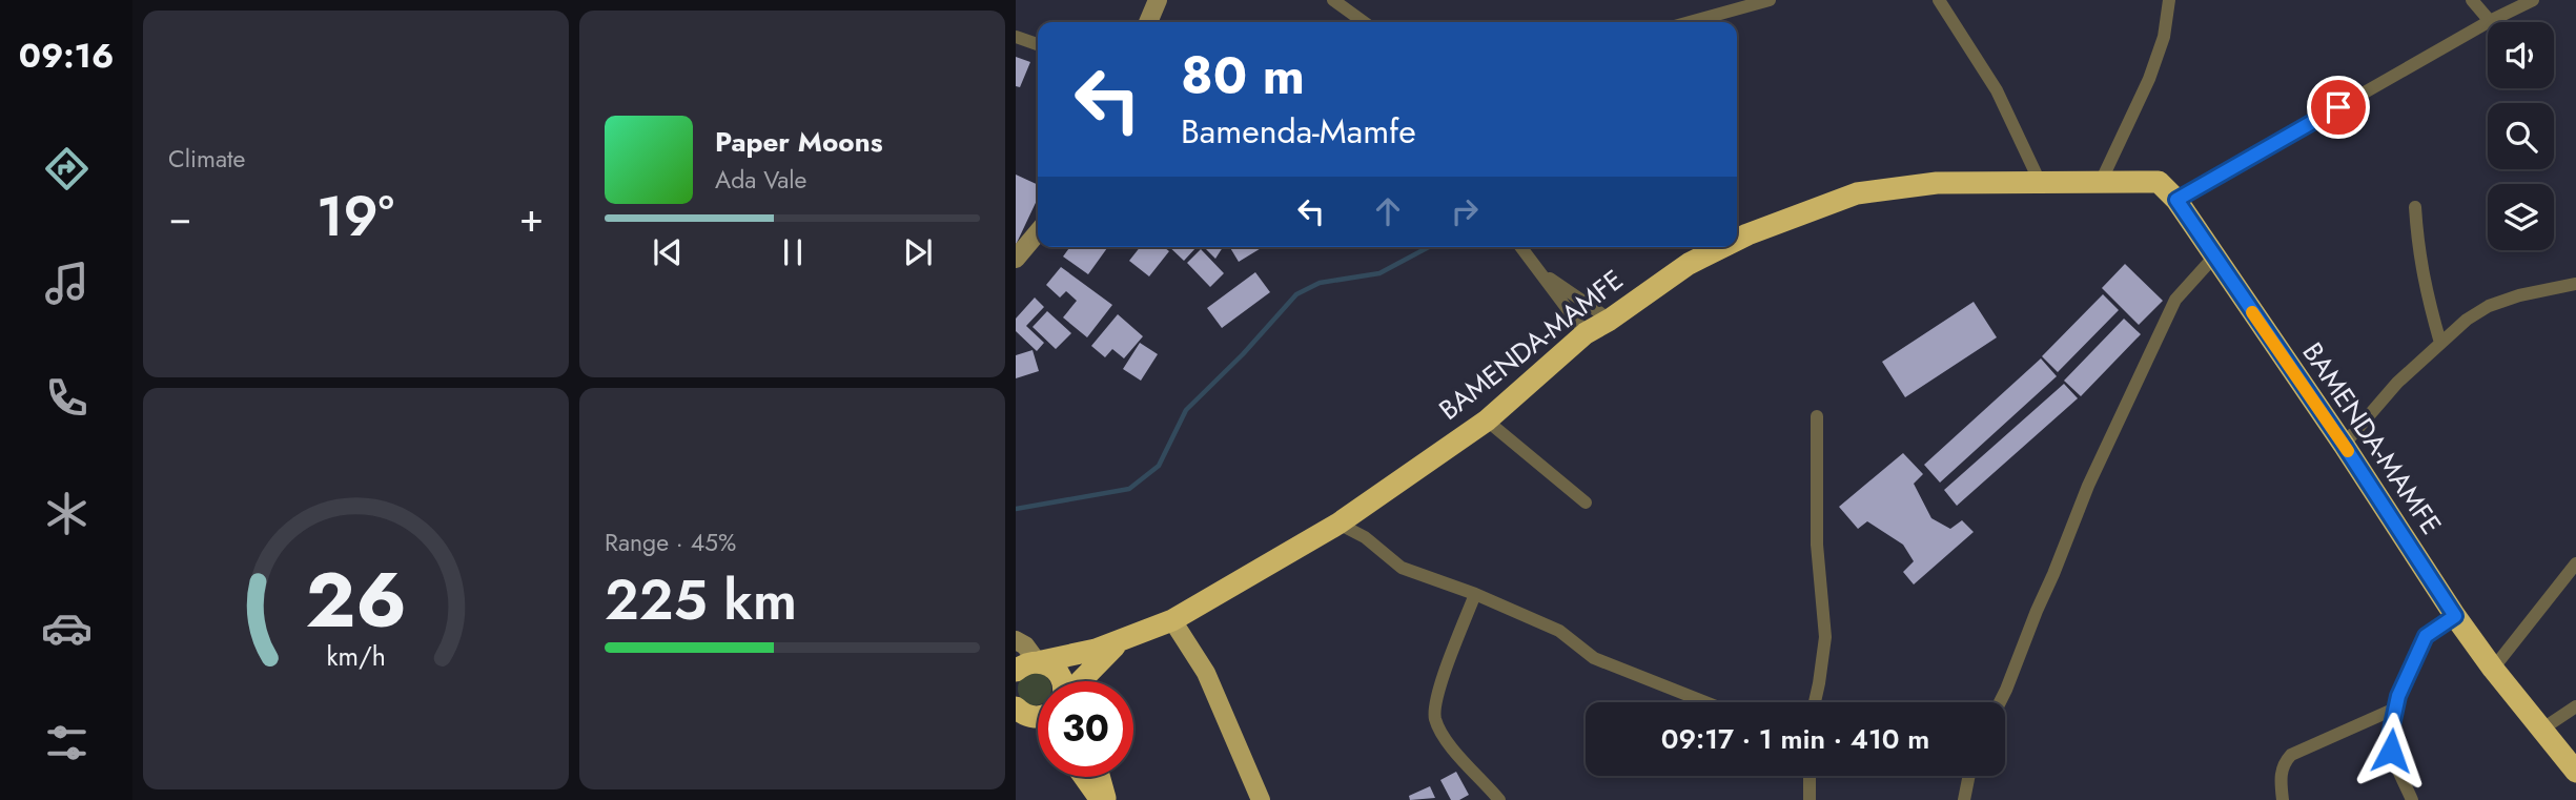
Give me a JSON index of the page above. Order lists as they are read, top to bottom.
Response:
{
  "streets": {
    "highway": ["BAMENDA-MAMFE"]
  },
  "page": {
    "tabs": "09:16",
    "tile": [
      "Climate",
      ["Range · 45%", "225 km"]
    ],
    "turn": ["80 m", "Bamenda-Mamfe"],
    "song": ["Paper Moons", "Ada Vale"],
    "heat": ["−", "19°", "+"],
    "limit": "30",
    "trip": "09:17 · 1 min · 410 m",
    "gauge": ["26", "km/h"]
  }
}
